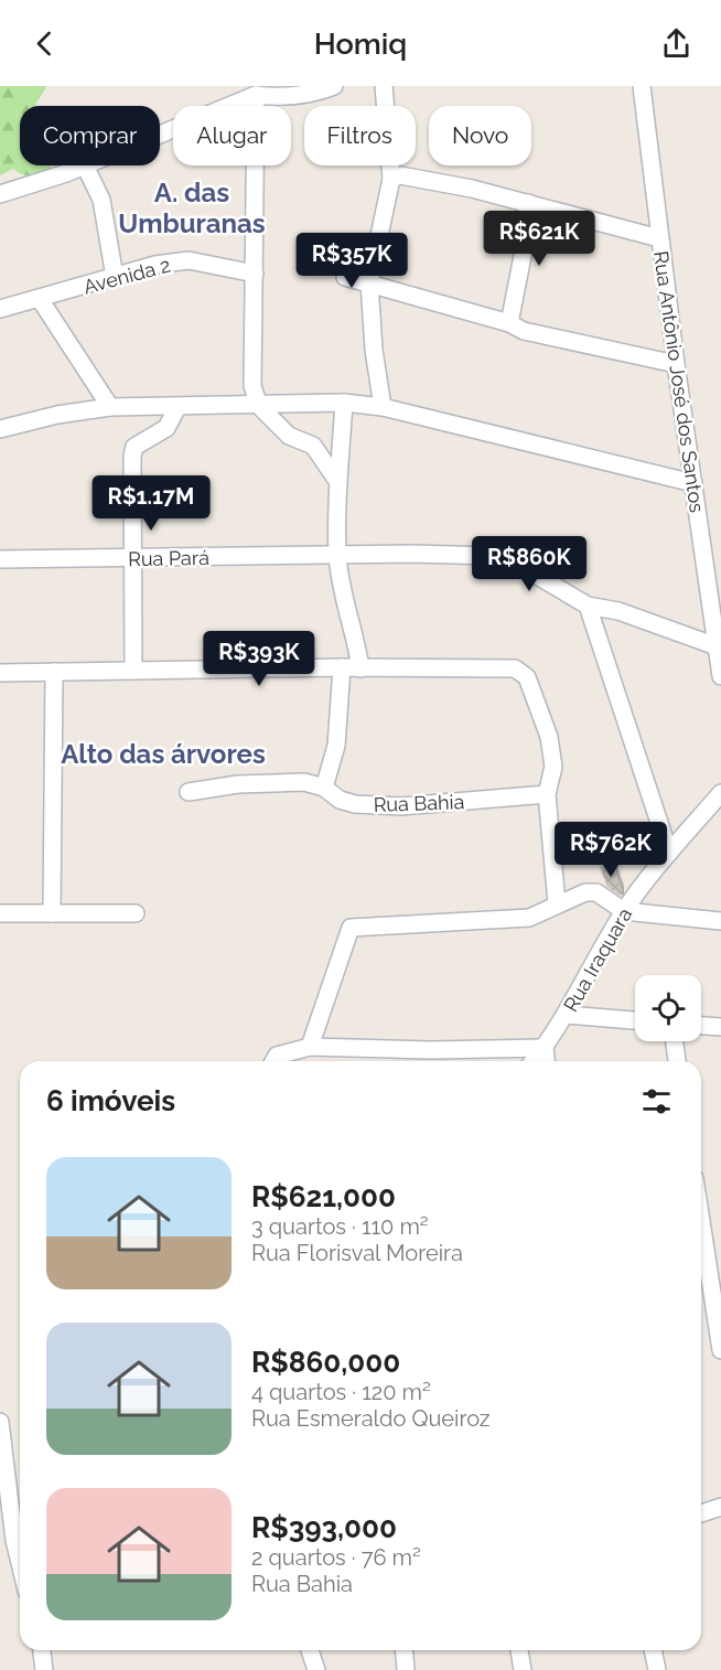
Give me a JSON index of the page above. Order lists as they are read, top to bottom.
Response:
{
  "streets": {
    "street": [
      "Avenida 2",
      "Rua Antônio José dos Santos",
      "Rua Pará",
      "Rua Bahia",
      "Rua Iraquara"
    ]
  },
  "districts": ["A. das Umburanas", "Alto das árvores"],
  "page": {
    "header": "Homiq",
    "chip": [
      "Comprar",
      "Alugar",
      "Filtros",
      "Novo"
    ],
    "price": [
      "R$621K",
      "R$357K",
      "R$1.17M",
      "R$860K",
      "R$393K",
      "R$762K"
    ],
    "heading": "6 imóveis",
    "list": [
      {
        "name": "R$621,000",
        "note": "3 quartos · 110 m² · Rua Florisval Moreira"
      },
      {
        "name": "R$860,000",
        "note": "4 quartos · 120 m² · Rua Esmeraldo Queiroz"
      },
      {
        "name": "R$393,000",
        "note": "2 quartos · 76 m² · Rua Bahia"
      }
    ]
  }
}
